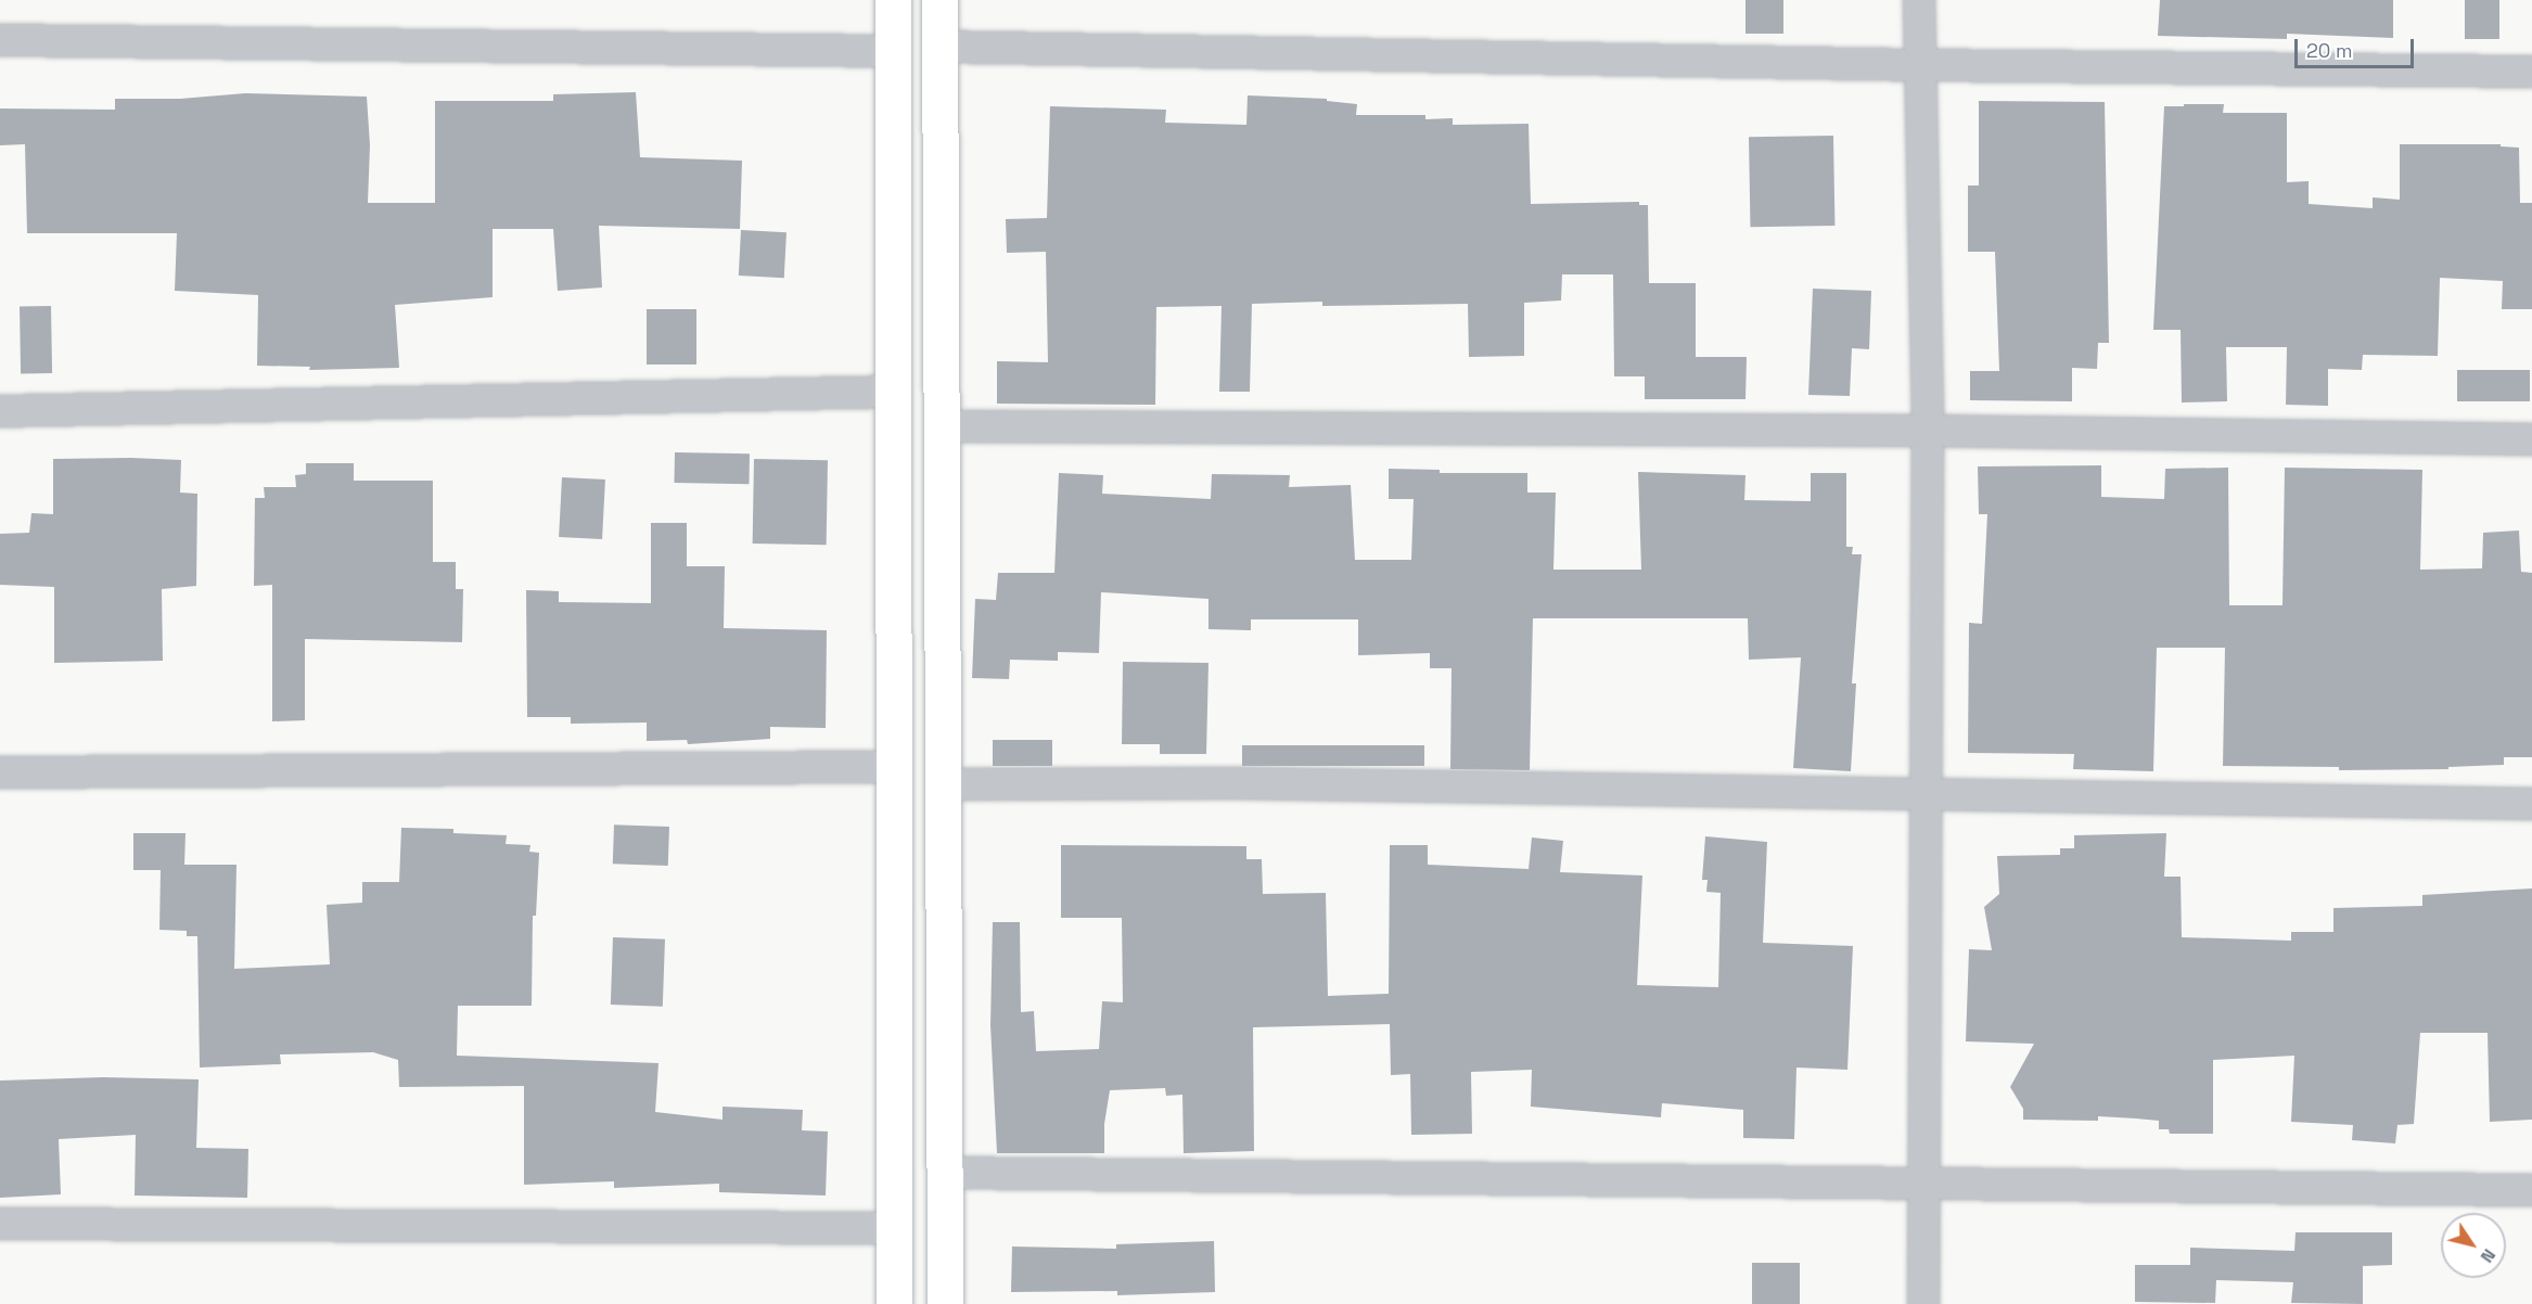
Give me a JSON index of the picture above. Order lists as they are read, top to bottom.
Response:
{
  "scale_bar": "20 m",
  "north": "bottom right"
}
